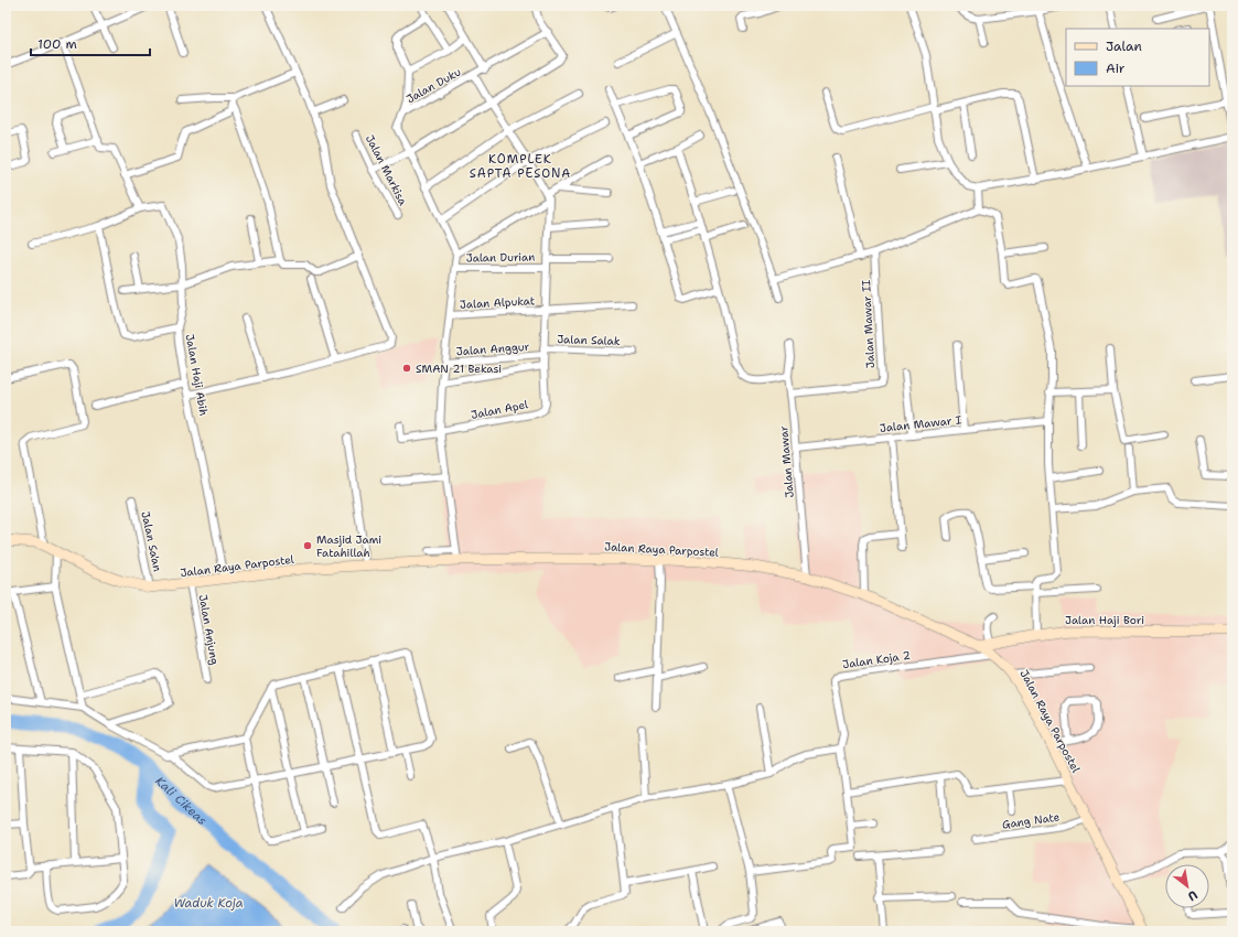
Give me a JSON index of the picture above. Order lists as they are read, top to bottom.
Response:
{
  "streets": {
    "main road": ["Jalan Raya Parpostel", "Jalan Haji Bori"],
    "street": [
      "Jalan Duku",
      "Jalan Markisa",
      "Jalan Durian",
      "Jalan Alpukat",
      "Jalan Mawar II",
      "Jalan Salak",
      "Jalan Anggur",
      "Jalan Haji Abih",
      "Jalan Apel",
      "Jalan Mawar I",
      "Jalan Mawar",
      "Jalan Sa'an",
      "Jalan Anjung",
      "Jalan Koja 2",
      "Gang Nate"
    ]
  },
  "crossings": [
    ["Jalan Mawar II", "Jalan Mawar"],
    ["Jalan Salak", "Jalan Anggur"],
    ["Jalan Haji Abih", "Jalan Raya Parpostel"],
    ["Jalan Mawar I", "Jalan Mawar"],
    ["Jalan Mawar", "Jalan Raya Parpostel"],
    ["Jalan Sa'an", "Jalan Raya Parpostel"],
    ["Jalan Raya Parpostel", "Jalan Haji Bori"],
    ["Jalan Raya Parpostel", "Jalan Anjung"],
    ["Jalan Raya Parpostel", "Jalan Koja 2"],
    ["Jalan Raya Parpostel", "Gang Nate"]
  ],
  "districts": ["KOMPLEK SAPTA PESONA"],
  "water": ["Kali Cikeas", "Waduk Koja"],
  "places": ["SMAN 21 Bekasi", "Masjid Jami Fatahillah"],
  "legend": ["Jalan", "Air"],
  "scale_bar": "100 m",
  "north": "bottom right"
}
